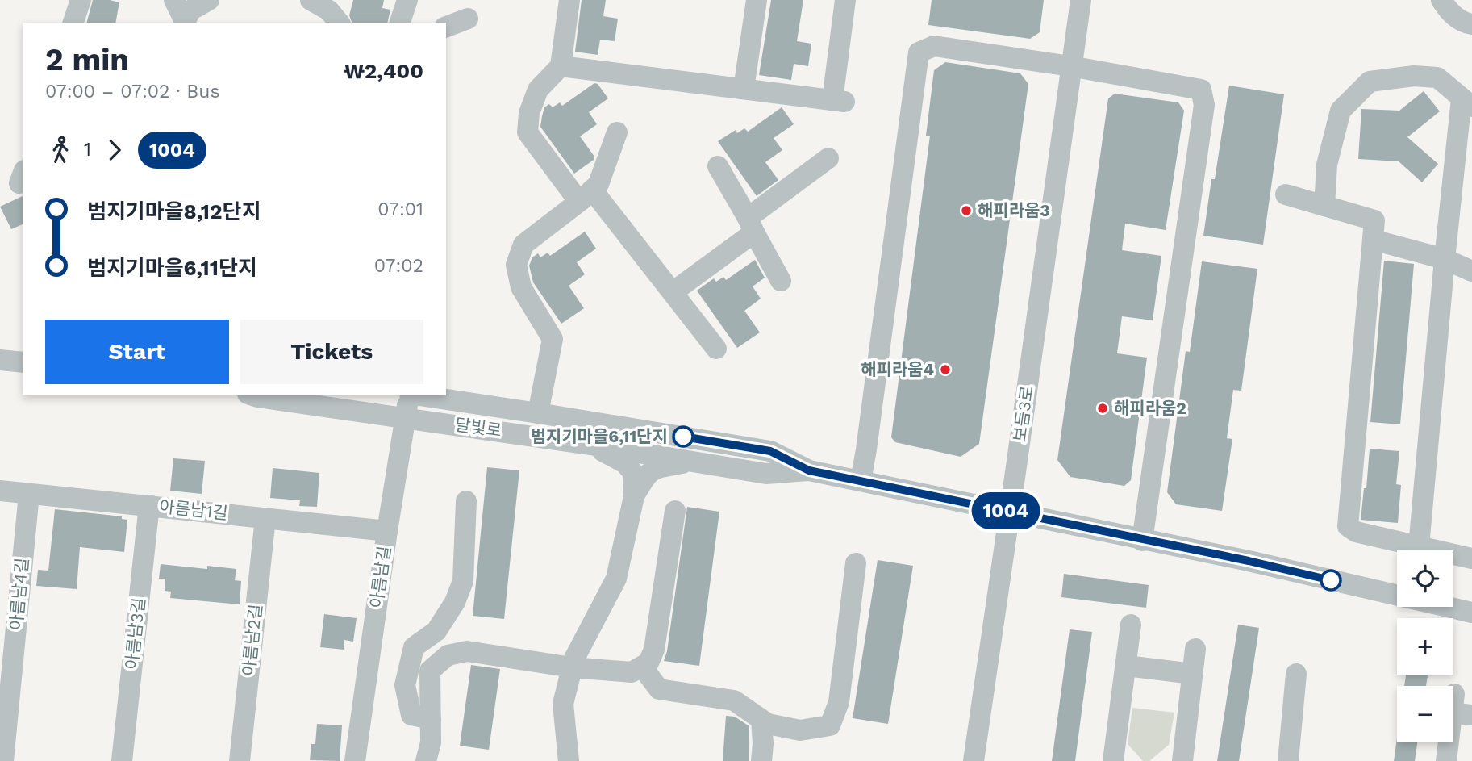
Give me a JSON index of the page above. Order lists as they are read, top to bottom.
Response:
{
  "streets": {
    "street": [
      "보듬3로",
      "달빛로",
      "아름남1길",
      "아름남길",
      "아름남4길",
      "아름남3길",
      "아름남2길"
    ]
  },
  "crossings": [
    ["보듬3로", "달빛로"],
    ["달빛로", "아름남길"],
    ["아름남1길", "아름남길"],
    ["아름남1길", "아름남4길"],
    ["아름남1길", "아름남3길"],
    ["아름남1길", "아름남2길"]
  ],
  "places": [
    "해피라움3",
    "해피라움4",
    "해피라움2",
    "범지기마을6,11단지"
  ],
  "lines": ["bus line 1004"],
  "page": {
    "on_map": "1004",
    "heading": ["2 min", "07:00 – 07:02 · Bus", "₩2,400"],
    "legs": ["1", "1004"],
    "list": [
      {
        "name": "범지기마을8,12단지",
        "value": "07:01"
      },
      {
        "name": "범지기마을6,11단지",
        "value": "07:02"
      }
    ],
    "buttons": ["Start", "Tickets"],
    "map_buttons": ["+", "−"]
  }
}
